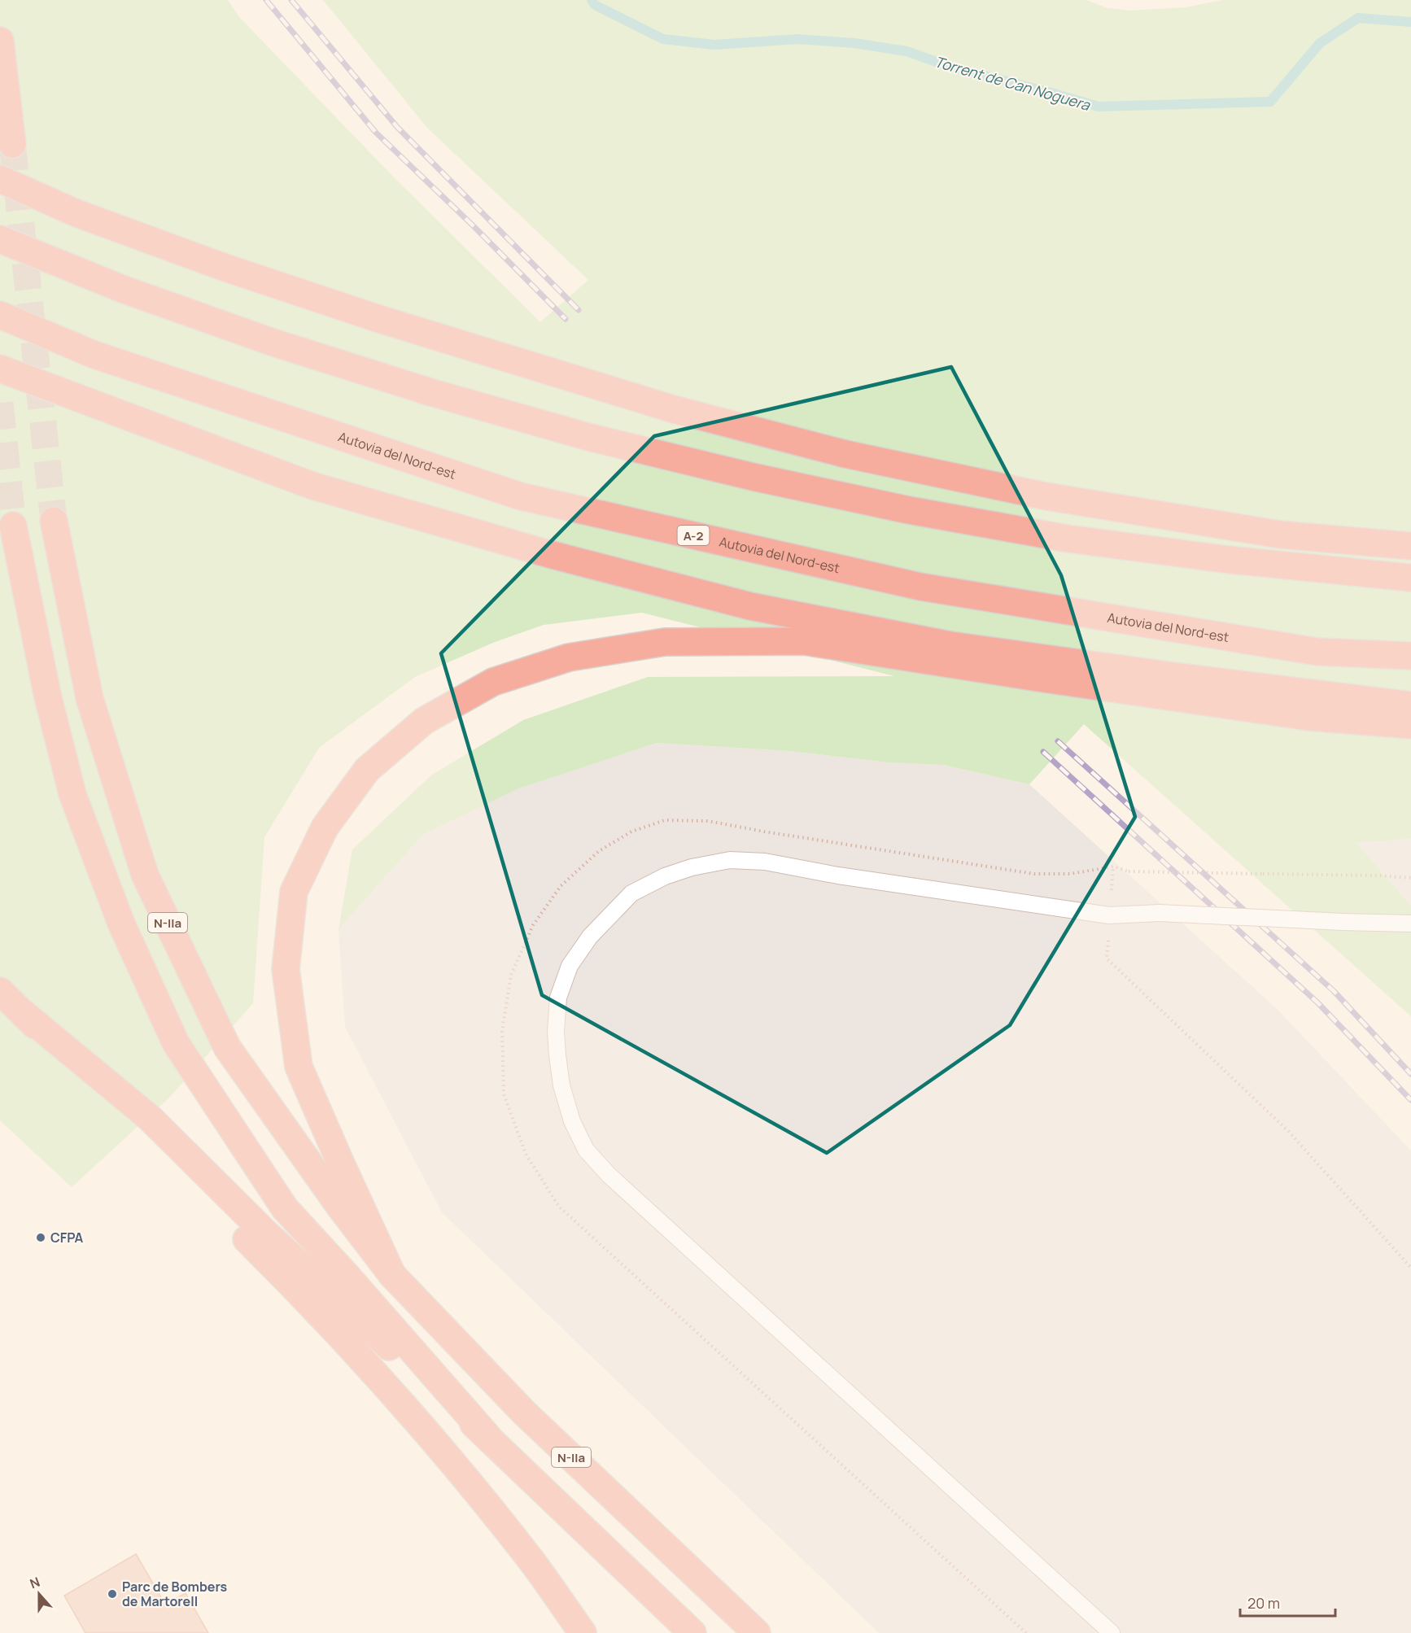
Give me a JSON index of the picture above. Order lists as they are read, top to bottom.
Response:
{
  "streets": {
    "highway": ["Autovia del Nord-est", "A-2", "N-IIa"]
  },
  "water": ["Torrent de Can Noguera"],
  "places": ["CFPA", "Parc de Bombers de Martorell"],
  "scale_bar": "20 m",
  "north": "top"
}
